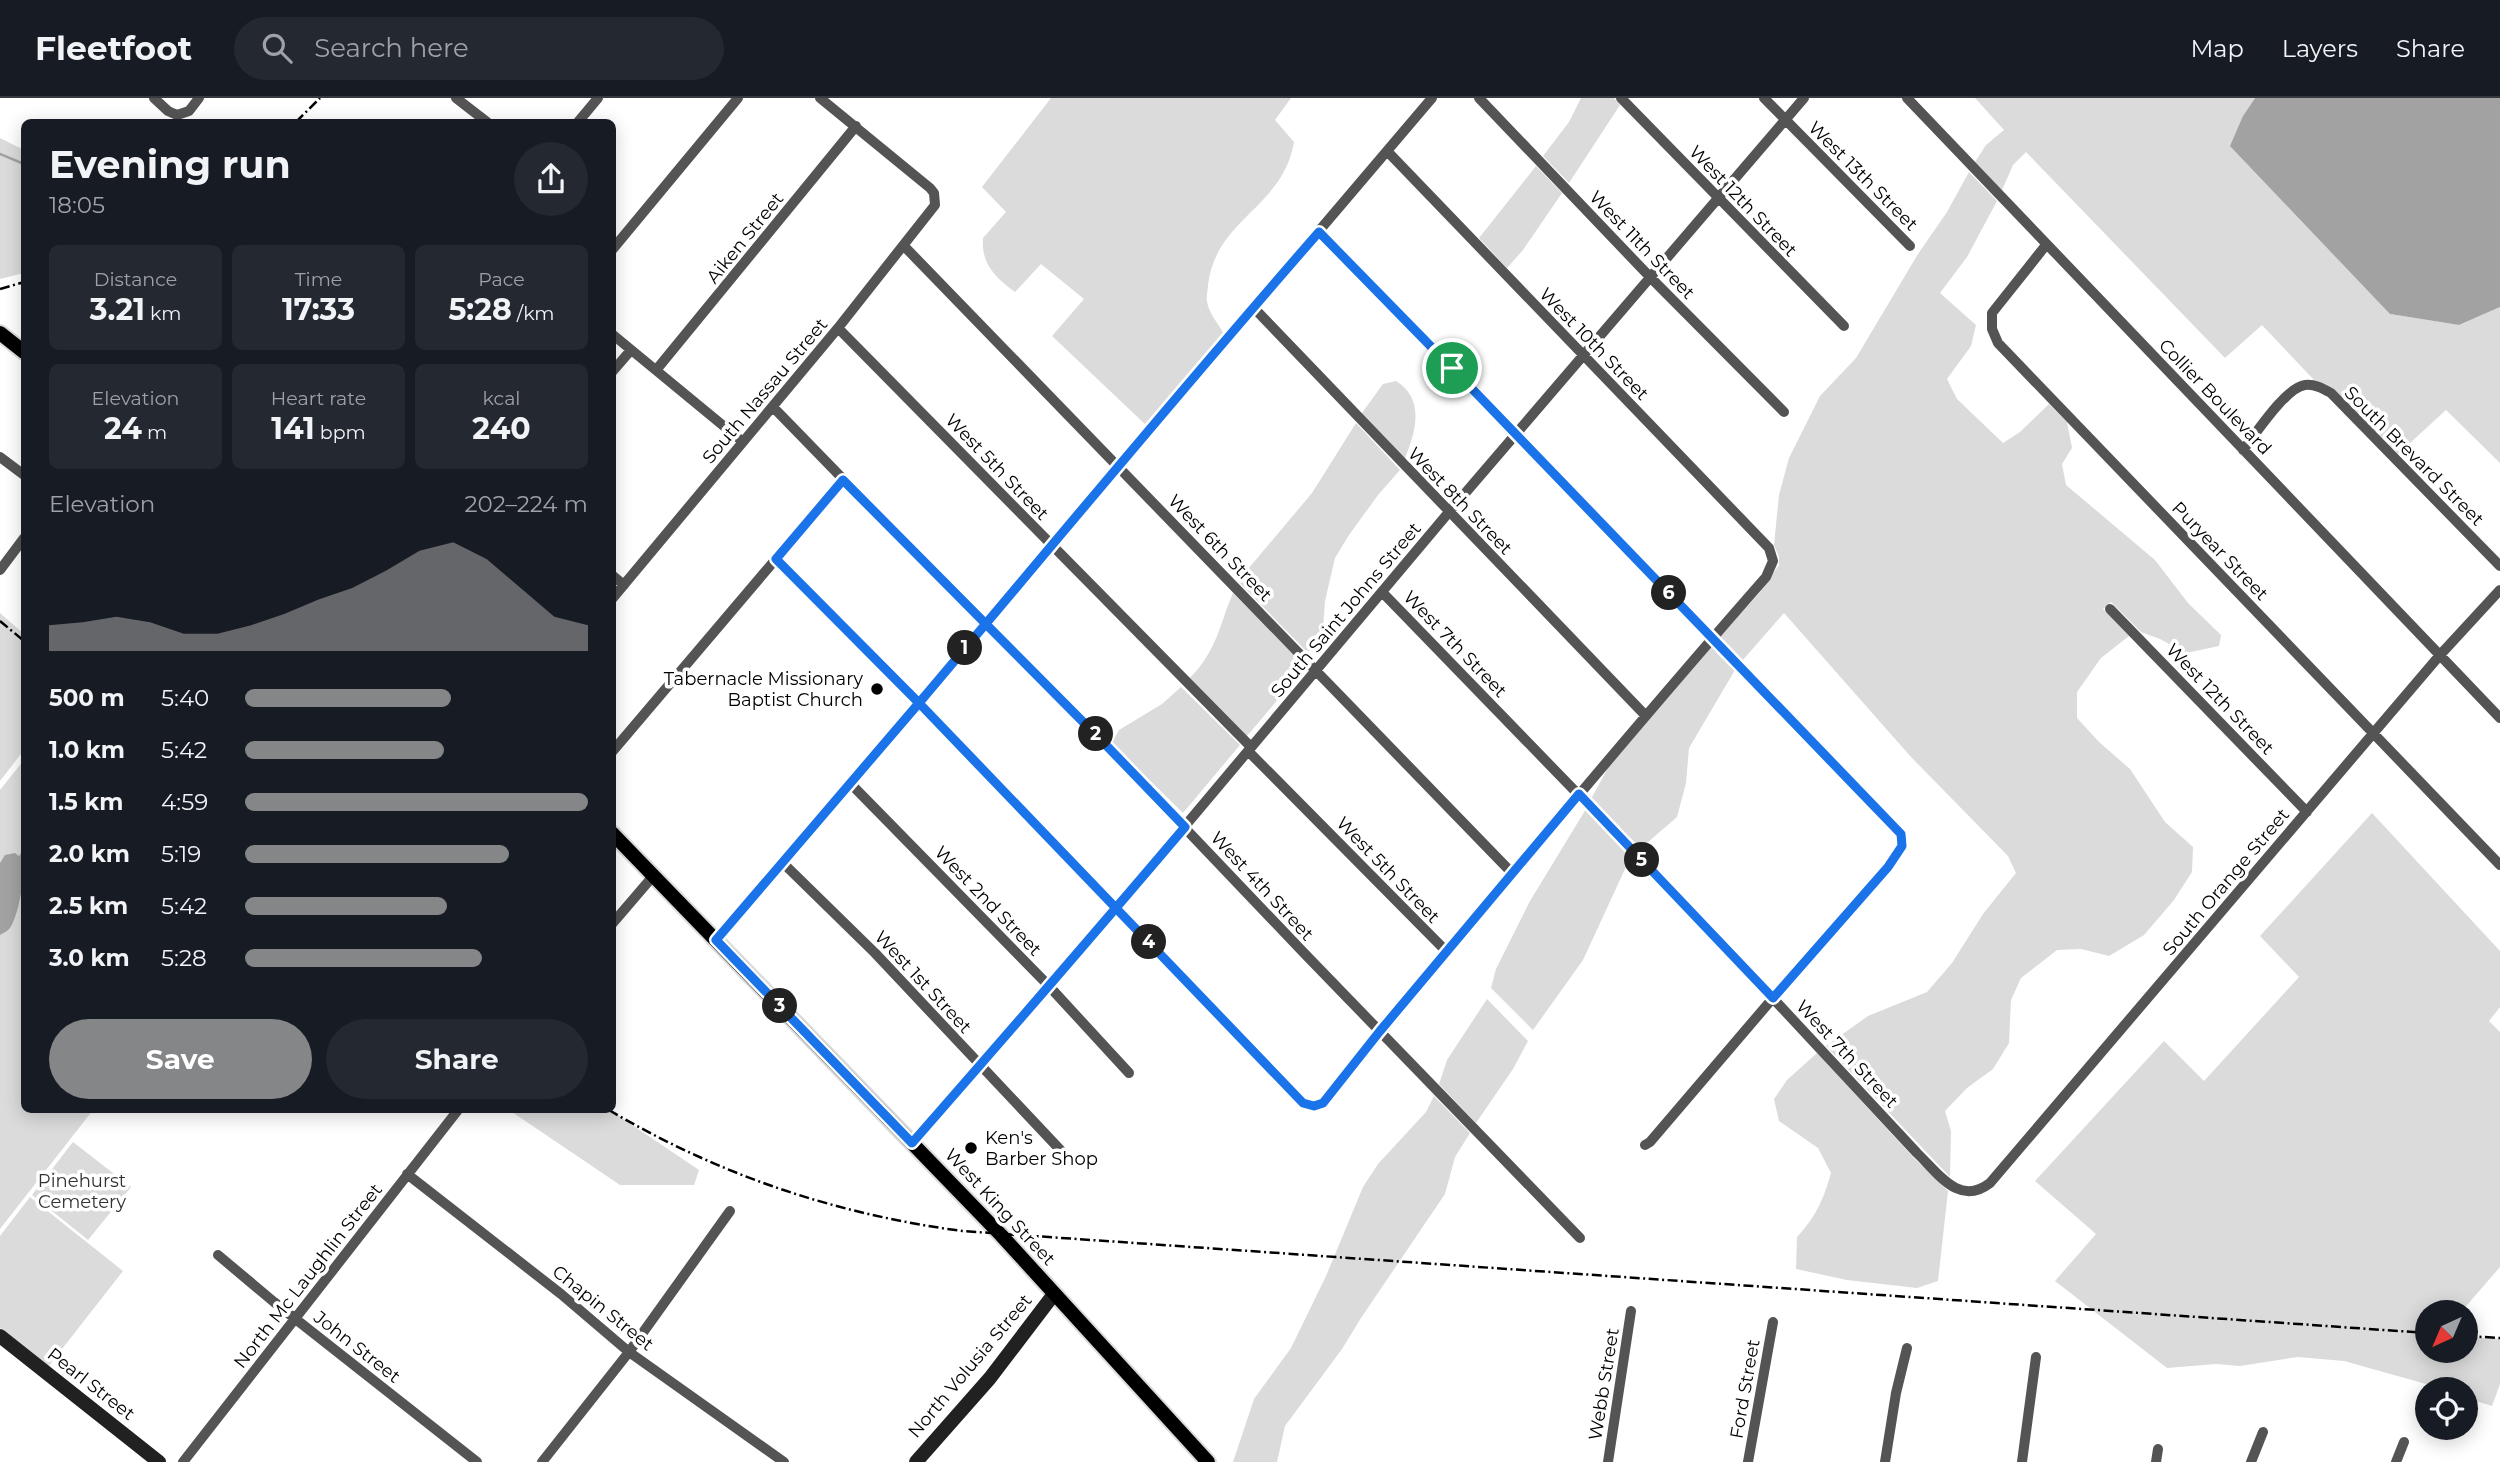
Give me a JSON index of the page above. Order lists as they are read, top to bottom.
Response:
{
  "streets": {
    "main road": ["West King Street", "North Volusia Street", "Pearl Street"],
    "street": [
      "West 13th Street",
      "West 12th Street",
      "Aiken Street",
      "West 11th Street",
      "West 10th Street",
      "South Nassau Street",
      "Collier Boulevard",
      "South Brevard Street",
      "West 5th Street",
      "West 8th Street",
      "West 6th Street",
      "Puryear Street",
      "South Saint Johns Street",
      "West 7th Street",
      "South Orange Street",
      "West 4th Street",
      "West 2nd Street",
      "West 1st Street",
      "North Mc Laughlin Street",
      "Chapin Street",
      "John Street",
      "Webb Street",
      "Ford Street"
    ]
  },
  "crossings": [
    ["West 13th Street", "South Saint Johns Street"],
    ["West 12th Street", "South Saint Johns Street"],
    ["West 12th Street", "South Orange Street"],
    ["Aiken Street", "South Nassau Street"],
    ["West 11th Street", "South Saint Johns Street"],
    ["West 10th Street", "South Saint Johns Street"],
    ["South Nassau Street", "West 5th Street"],
    ["South Nassau Street", "West 6th Street"],
    ["South Nassau Street", "West 4th Street"],
    ["Collier Boulevard", "South Brevard Street"],
    ["Collier Boulevard", "Puryear Street"],
    ["Collier Boulevard", "South Orange Street"],
    ["West 5th Street", "South Saint Johns Street"],
    ["West 8th Street", "South Saint Johns Street"],
    ["West 6th Street", "South Saint Johns Street"],
    ["Puryear Street", "South Orange Street"],
    ["South Saint Johns Street", "West 7th Street"],
    ["South Saint Johns Street", "West 4th Street"],
    ["South Saint Johns Street", "West 2nd Street"],
    ["South Saint Johns Street", "West 1st Street"],
    ["South Saint Johns Street", "West King Street"],
    ["West 7th Street", "South Orange Street"],
    ["West King Street", "North Volusia Street"],
    ["North Mc Laughlin Street", "Chapin Street"],
    ["North Mc Laughlin Street", "John Street"]
  ],
  "parks": ["Pinehurst Cemetery"],
  "places": ["Tabernacle Missionary Baptist Church", "Ken's Barber Shop"],
  "north": "bottom left",
  "page": {
    "header": "Fleetfoot",
    "search": "Search here",
    "nav": ["Map", "Layers", "Share"],
    "heading": ["Evening run", "18:05"],
    "stats": [
      ["Distance", "3.21 km"],
      ["Time", "17:33"],
      ["Pace", "5:28 /km"],
      ["Elevation", "24 m"],
      ["Heart rate", "141 bpm"],
      ["kcal", "240"]
    ],
    "chart": ["Elevation", "202–224 m"],
    "pins": [
      "6",
      "1",
      "2",
      "5",
      "4",
      "3"
    ],
    "list": [
      {
        "name": "500 m",
        "note": "5:40"
      },
      {
        "name": "1.0 km",
        "note": "5:42"
      },
      {
        "name": "1.5 km",
        "note": "4:59"
      },
      {
        "name": "2.0 km",
        "note": "5:19"
      },
      {
        "name": "2.5 km",
        "note": "5:42"
      },
      {
        "name": "3.0 km",
        "note": "5:28"
      }
    ],
    "buttons": ["Save", "Share"]
  }
}
